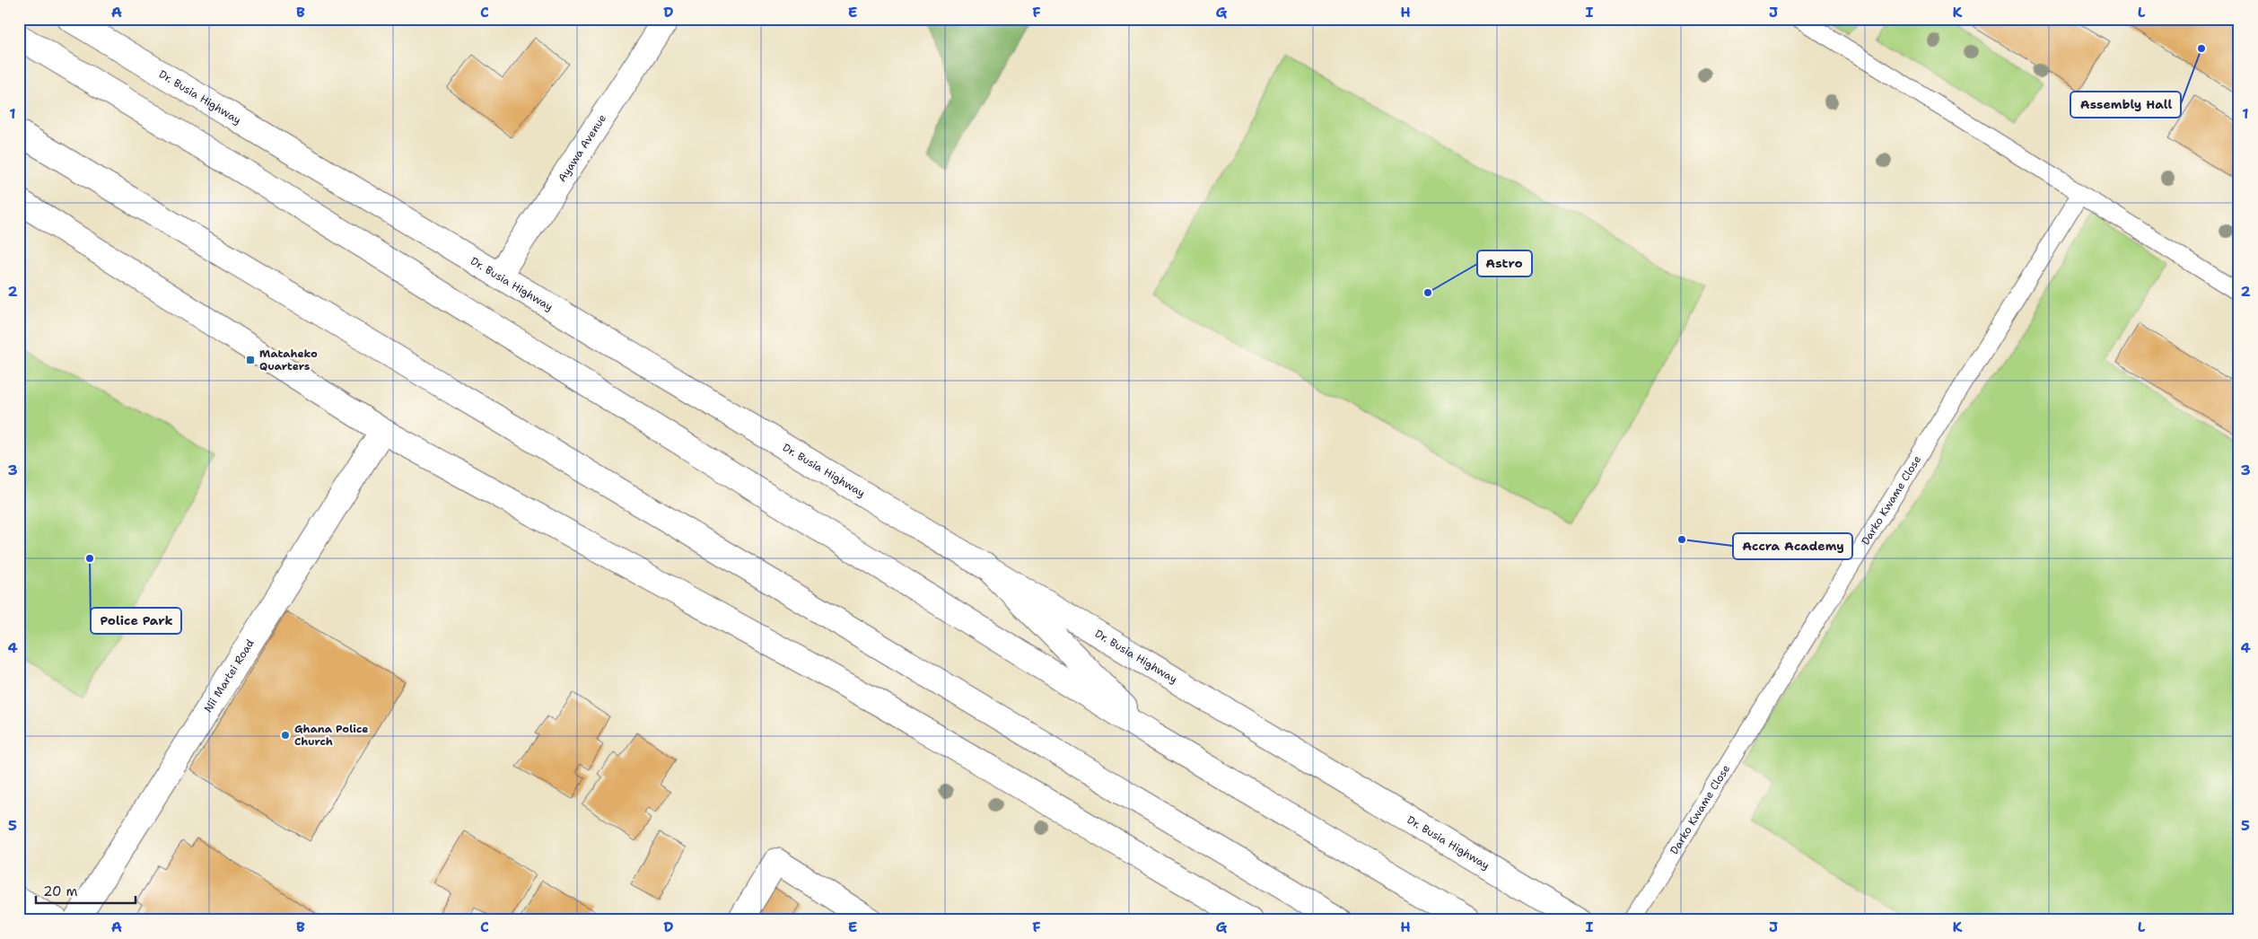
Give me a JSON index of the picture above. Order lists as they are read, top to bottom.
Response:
{
  "streets": {
    "main road": ["Dr. Busia Highway", "Ayawa Avenue", "Nii Martei Road"],
    "lane": ["Darko Kwame Close"]
  },
  "crossings": [
    ["Dr. Busia Highway", "Ayawa Avenue"]
  ],
  "places": {
    "other": [
      "Assembly Hall",
      "Astro",
      "Accra Academy",
      "Police Park",
      "Ghana Police Church"
    ],
    "transit": ["Mataheko Quarters"]
  },
  "scale_bar": "20 m",
  "grid": {
    "columns": [
      "A",
      "B",
      "C",
      "D",
      "E",
      "F",
      "G",
      "H",
      "I",
      "J",
      "K",
      "L"
    ],
    "rows": [
      "1",
      "2",
      "3",
      "4",
      "5"
    ]
  }
}
